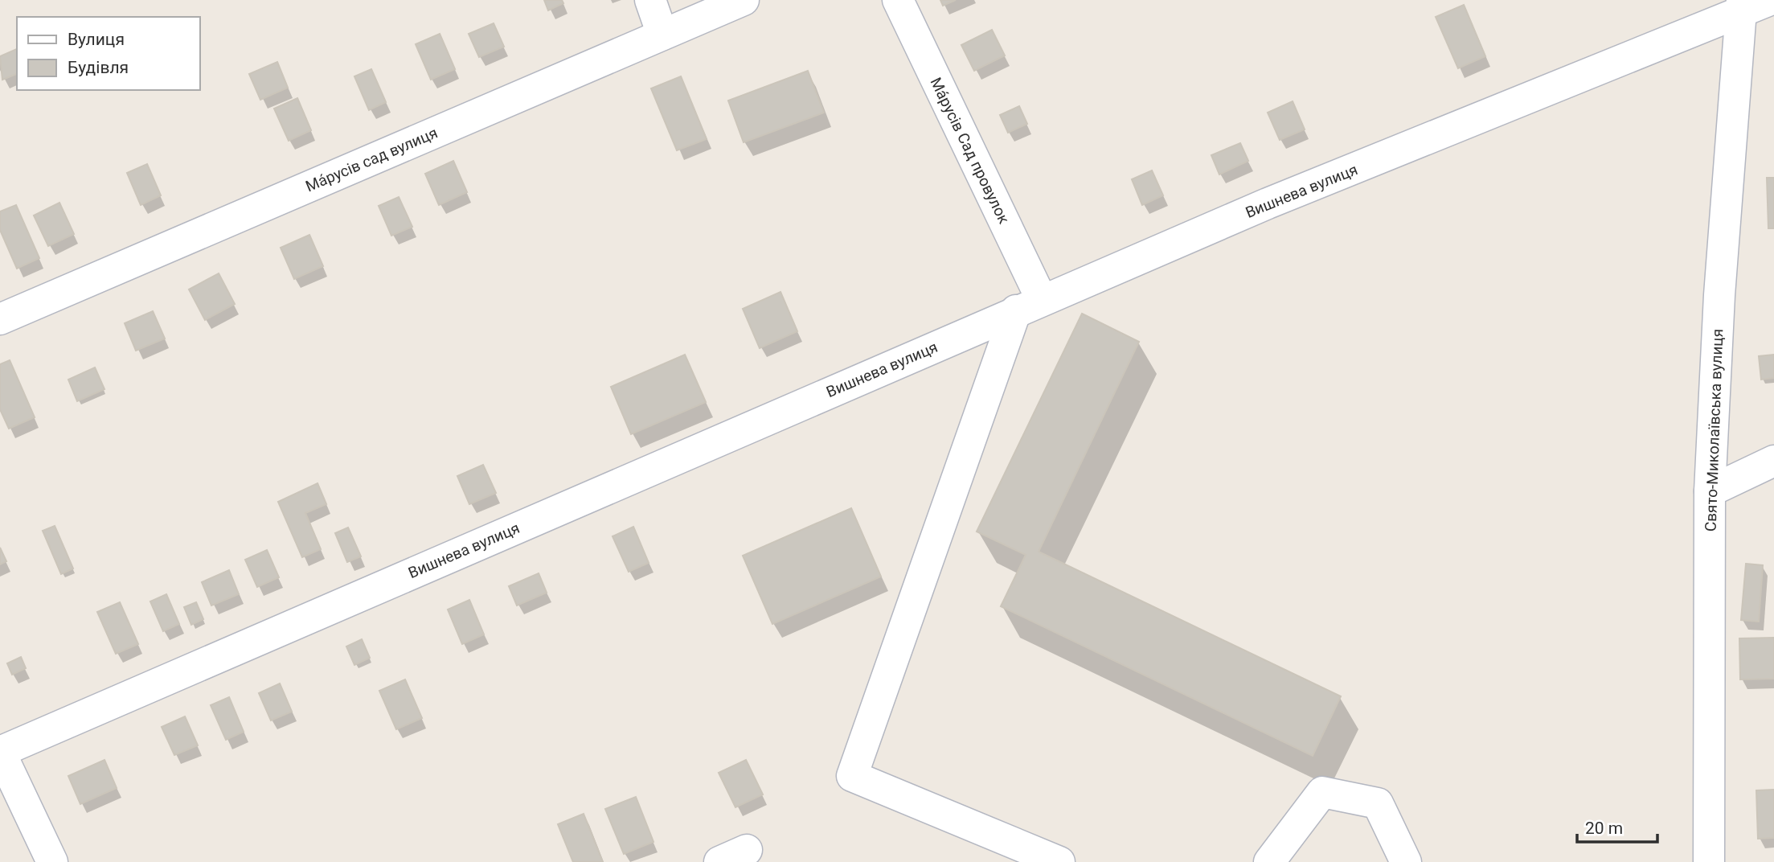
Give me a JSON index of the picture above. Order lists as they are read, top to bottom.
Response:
{
  "streets": {
    "street": [
      "Мáрусів Сад провулок",
      "Мáрусів сад вулиця",
      "Вишнева вулиця",
      "Свято-Миколаївська вулиця"
    ]
  },
  "crossings": [
    ["Мáрусів Сад провулок", "Вишнева вулиця"],
    ["Вишнева вулиця", "Свято-Миколаївська вулиця"]
  ],
  "legend": ["Вулиця", "Будівля"],
  "scale_bar": "20 m"
}
